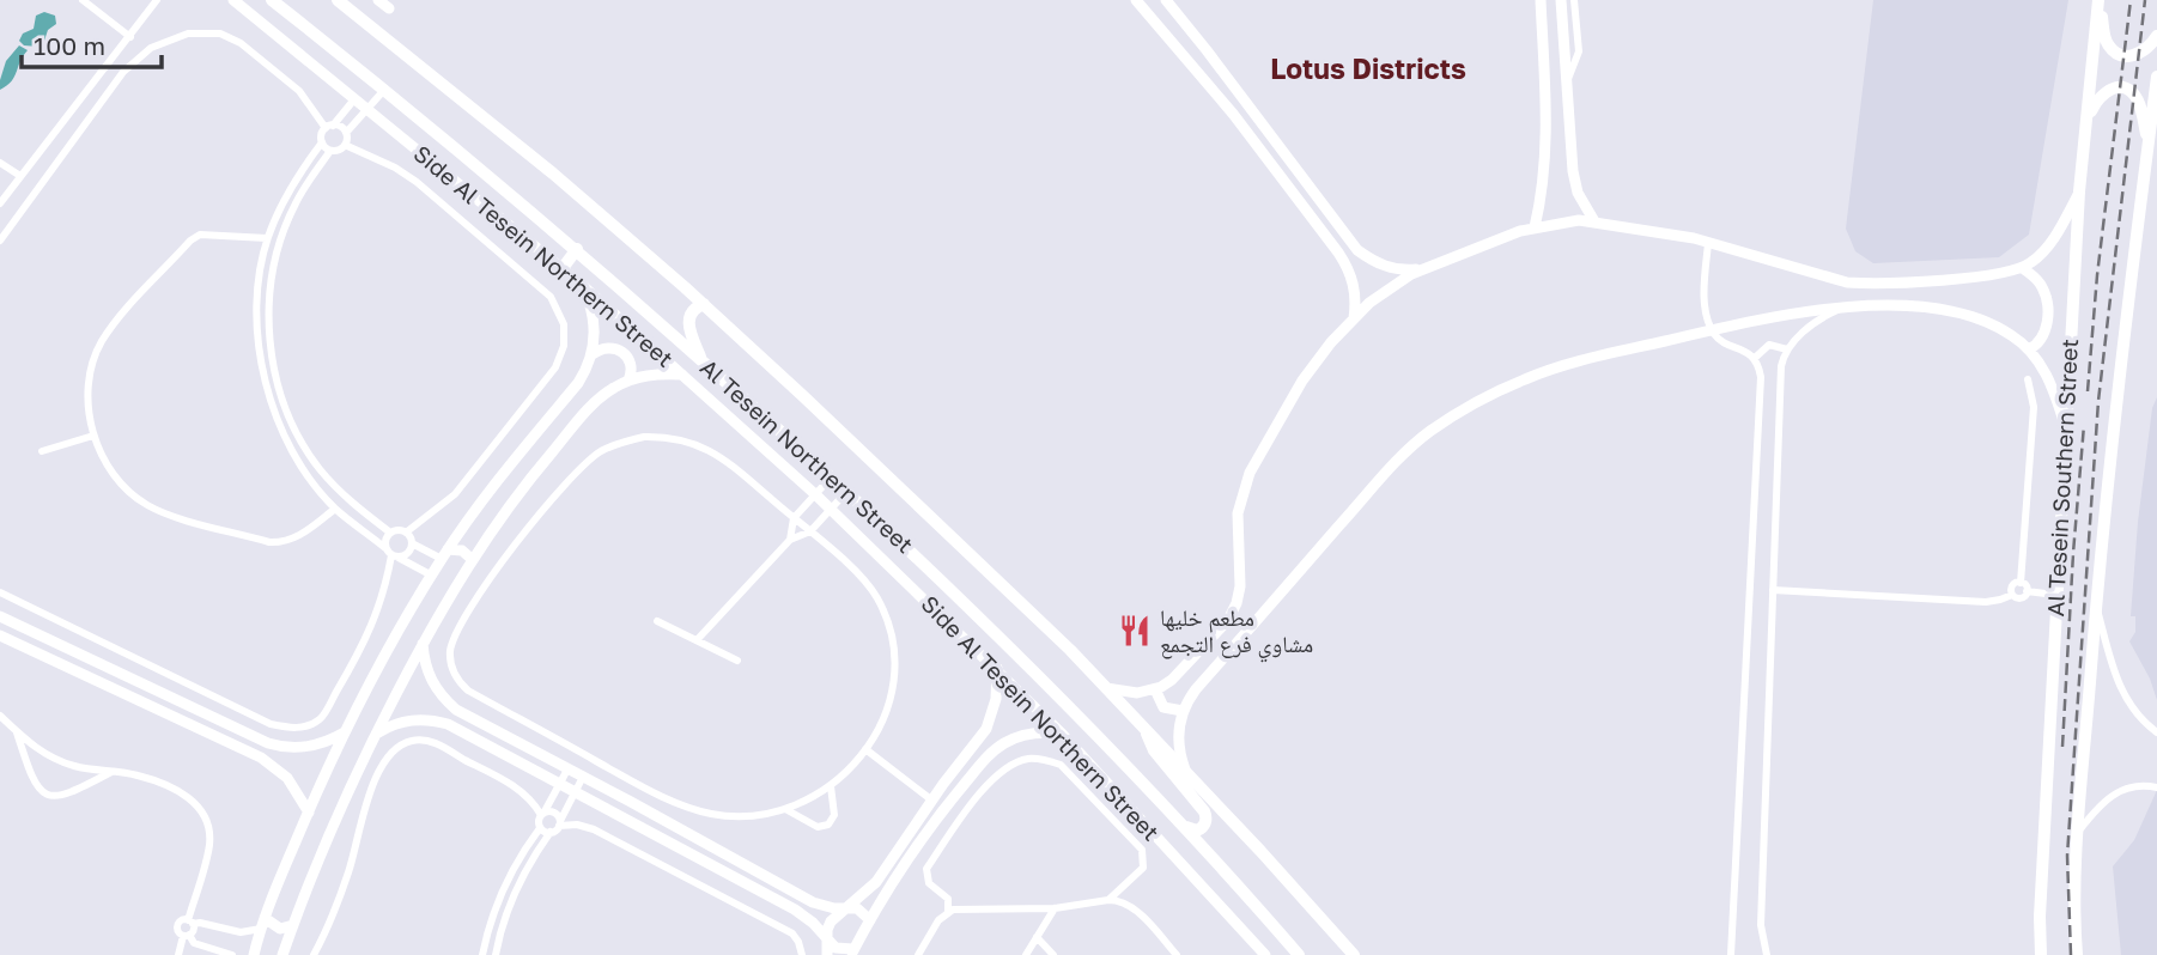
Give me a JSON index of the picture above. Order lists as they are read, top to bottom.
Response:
{
  "streets": {
    "main road": ["Al Tesein Northern Street", "Al Tesein Southern Street"],
    "street": ["Side Al Tesein Northern Street"]
  },
  "districts": ["Lotus Districts"],
  "places": {
    "restaurant": ["مطعم خليها مشاوي فرع التجمع"]
  },
  "scale_bar": "100 m"
}
